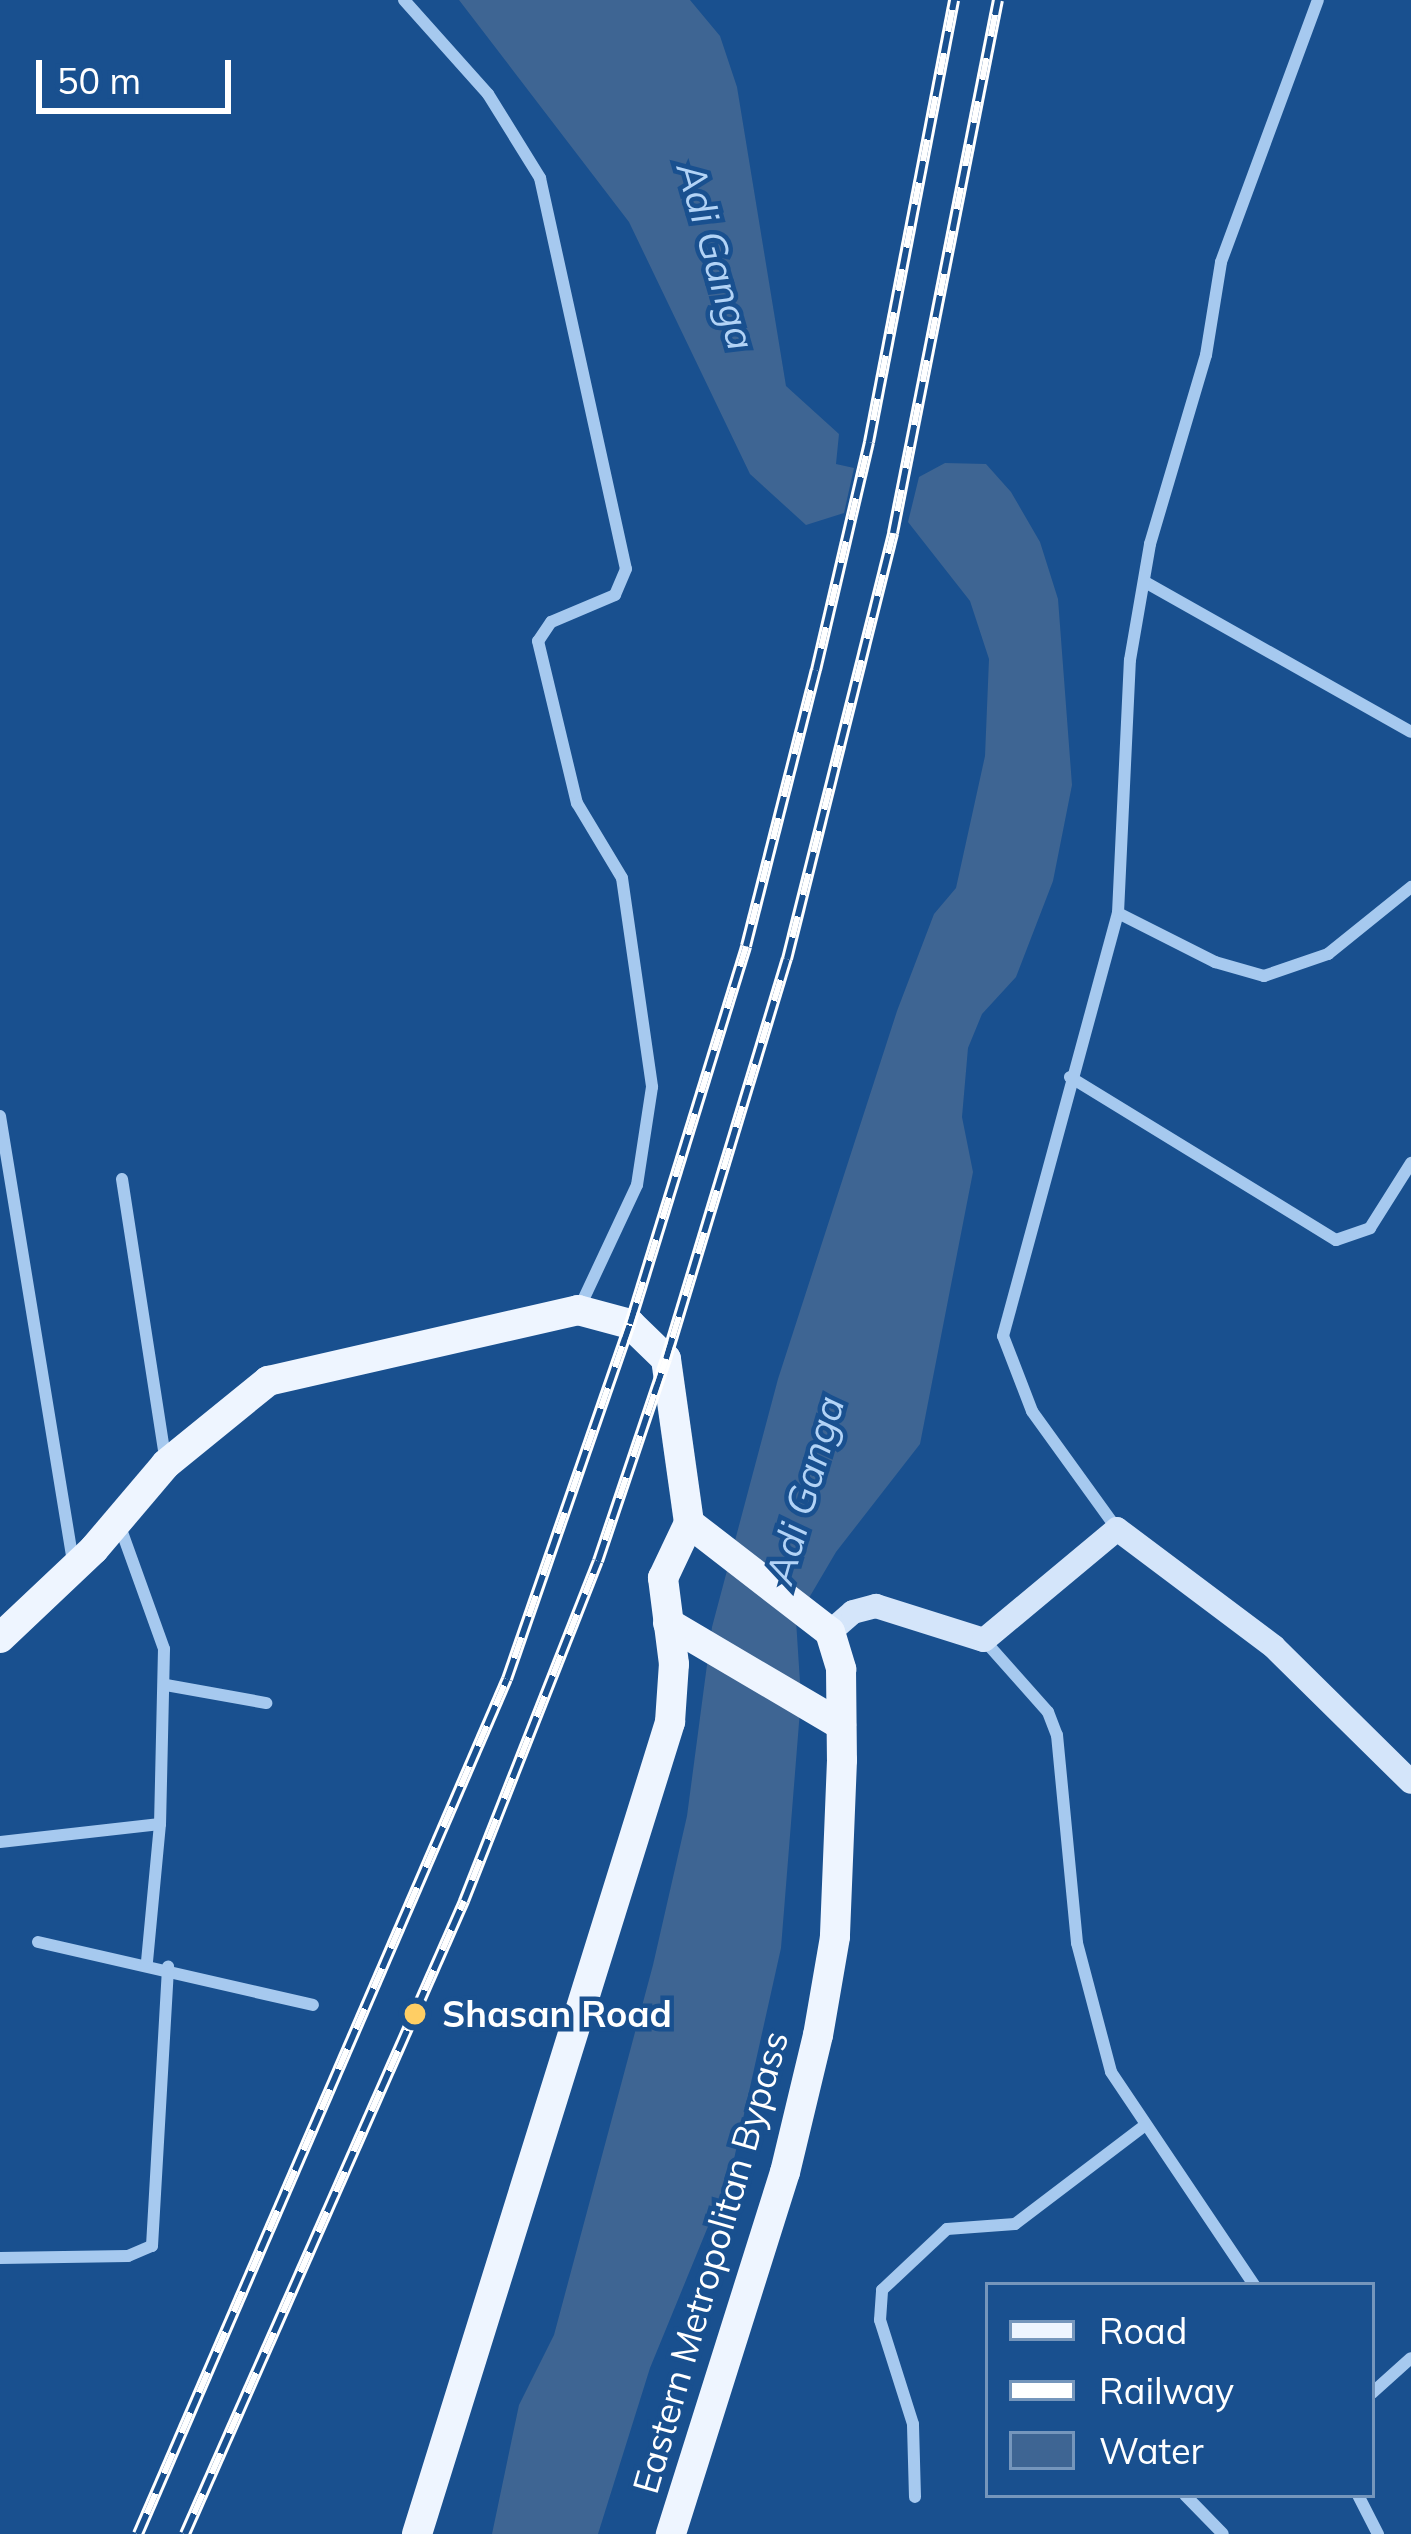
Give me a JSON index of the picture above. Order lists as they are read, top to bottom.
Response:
{
  "streets": {
    "main road": ["Eastern Metropolitan Bypass"]
  },
  "water": ["Adi Ganga"],
  "places": ["Shasan Road"],
  "legend": ["Road", "Railway", "Water"],
  "scale_bar": "50 m"
}
